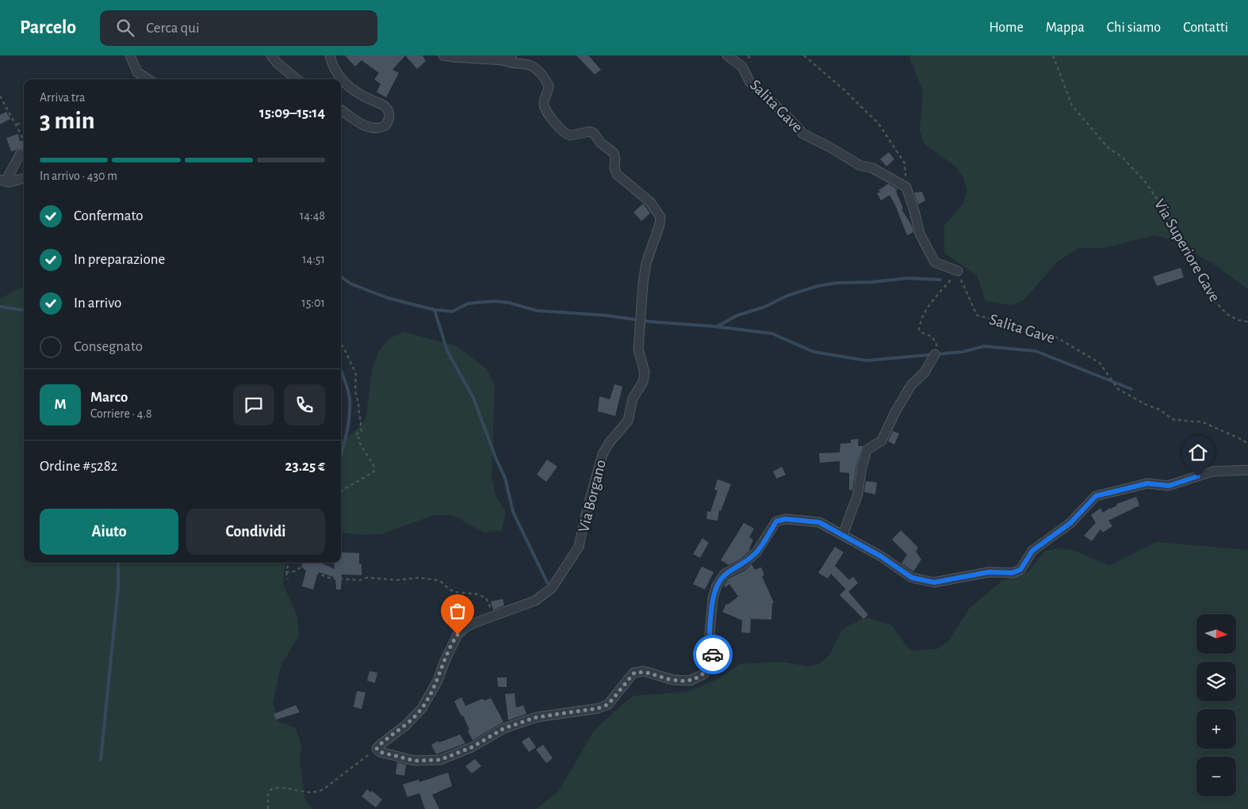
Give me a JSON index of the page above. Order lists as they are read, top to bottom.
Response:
{
  "streets": {
    "street": ["Salita Gave", "Via Borgano"],
    "path": ["Via Superiore Gave"]
  },
  "north": "right",
  "page": {
    "header": "Parcelo",
    "search": "Cerca qui",
    "nav": [
      "Home",
      "Mappa",
      "Chi siamo",
      "Contatti"
    ],
    "heading": ["3 min", "Arriva tra", "15:09–15:14"],
    "panel": [
      "Marco",
      "Corriere · 4.8",
      "Ordine #5282",
      "23.25 €"
    ],
    "bar": "In arrivo · 430 m",
    "list": [
      ["Confermato", "14:48"],
      ["In preparazione", "14:51"],
      ["In arrivo", "15:01"],
      "Consegnato"
    ],
    "round": "M",
    "buttons": ["Aiuto", "Condividi"],
    "map_buttons": ["+", "−"]
  }
}
